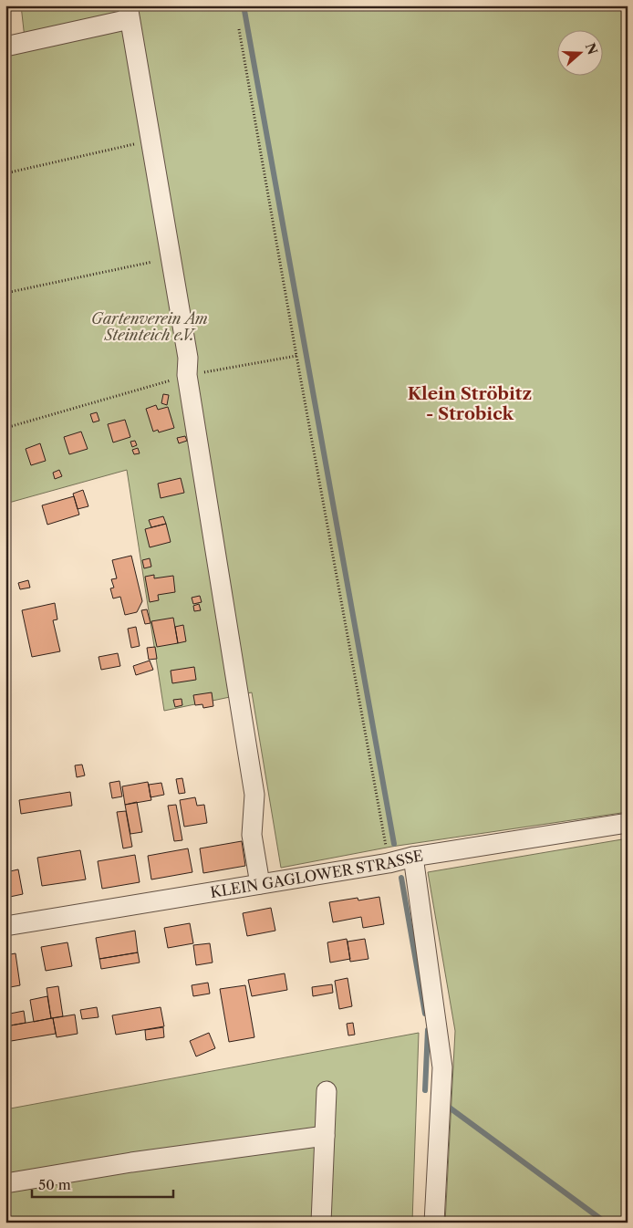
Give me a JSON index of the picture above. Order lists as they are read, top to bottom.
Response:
{
  "streets": {
    "street": ["KLEIN GAGLOWER STRASSE"]
  },
  "districts": ["Klein Ströbitz - Strobick"],
  "parks": ["Gartenverein Am Steinteich e.V."],
  "scale_bar": "50 m",
  "north": "right"
}
